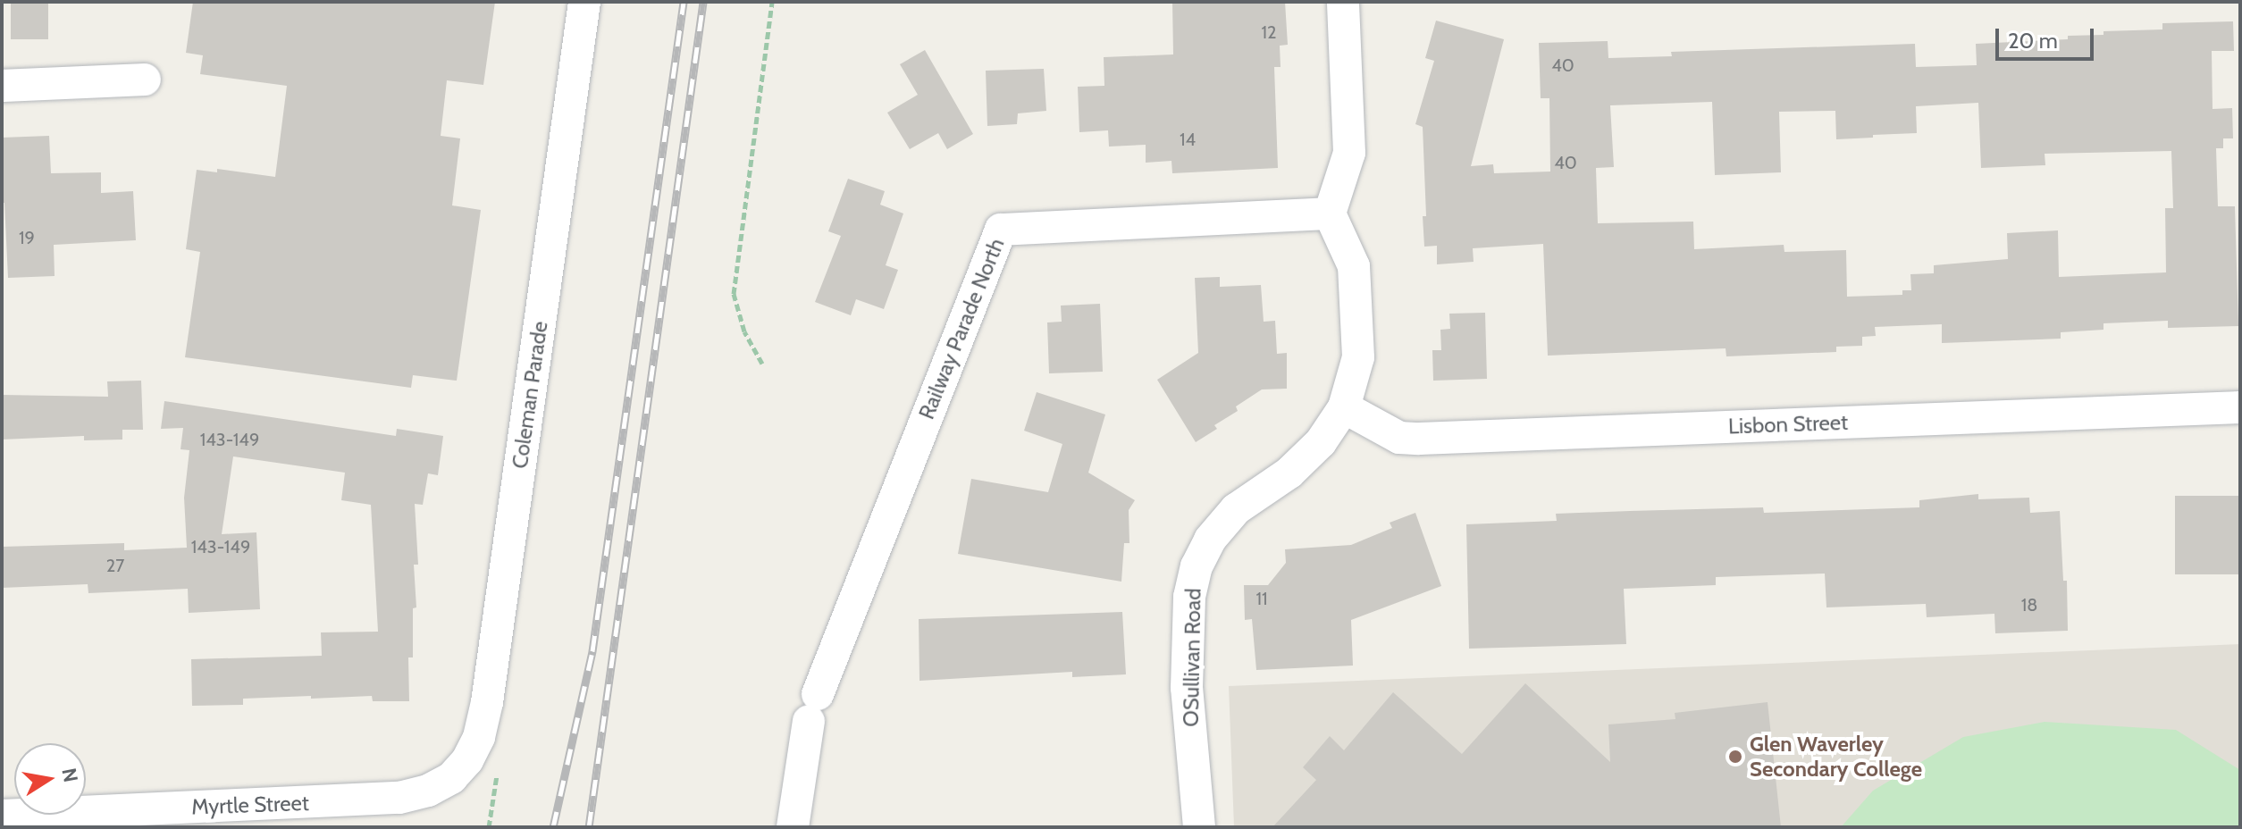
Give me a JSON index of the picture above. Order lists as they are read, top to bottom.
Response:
{
  "streets": {
    "street": [
      "Railway Parade North",
      "Coleman Parade",
      "Lisbon Street",
      "OSullivan Road",
      "Myrtle Street"
    ]
  },
  "crossings": [
    ["Railway Parade North", "OSullivan Road"],
    ["Coleman Parade", "Myrtle Street"],
    ["Lisbon Street", "OSullivan Road"]
  ],
  "places": ["Glen Waverley Secondary College"],
  "house_numbers": [
    "12",
    "40",
    "14",
    "40",
    "19",
    "143-149",
    "143-149",
    "27",
    "11",
    "18"
  ],
  "scale_bar": "20 m",
  "north": "right"
}
